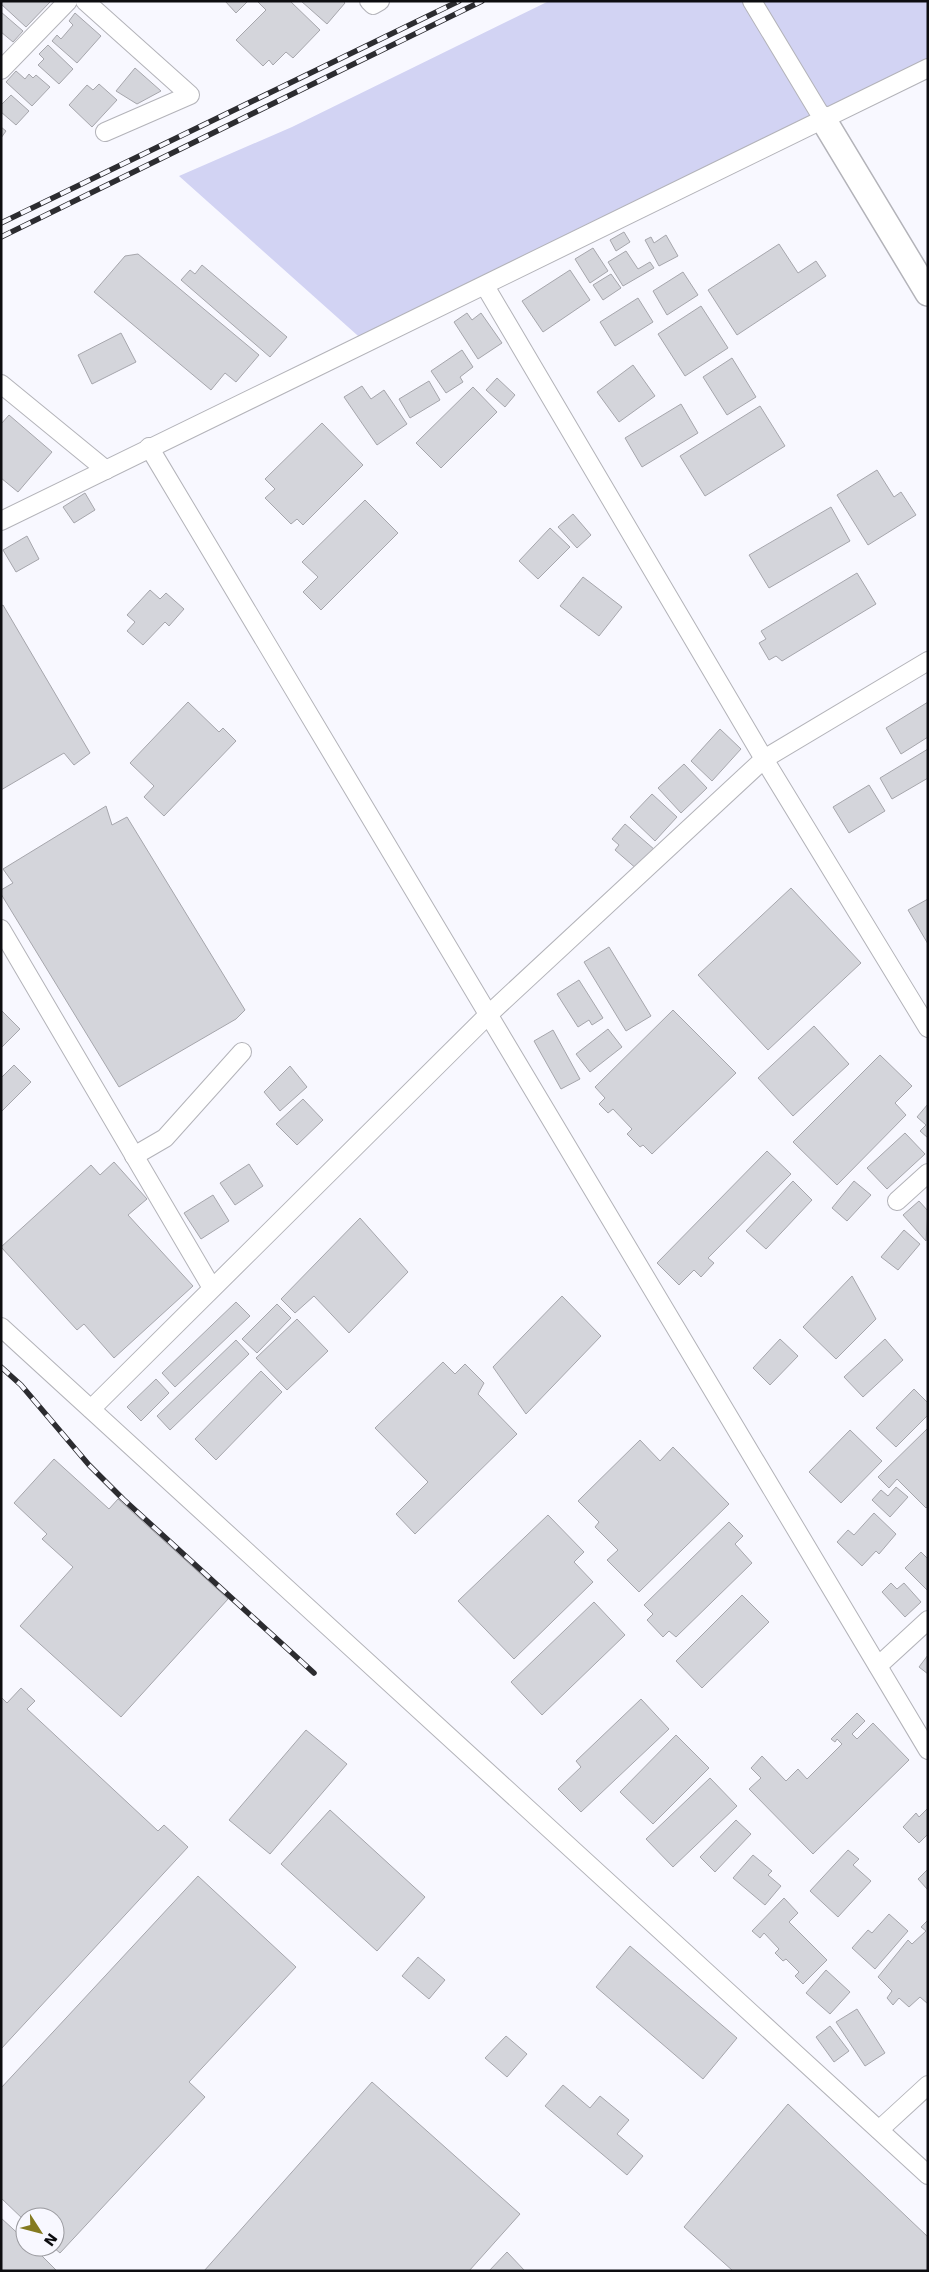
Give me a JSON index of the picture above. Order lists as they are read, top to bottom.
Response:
{
  "north": "bottom right"
}
